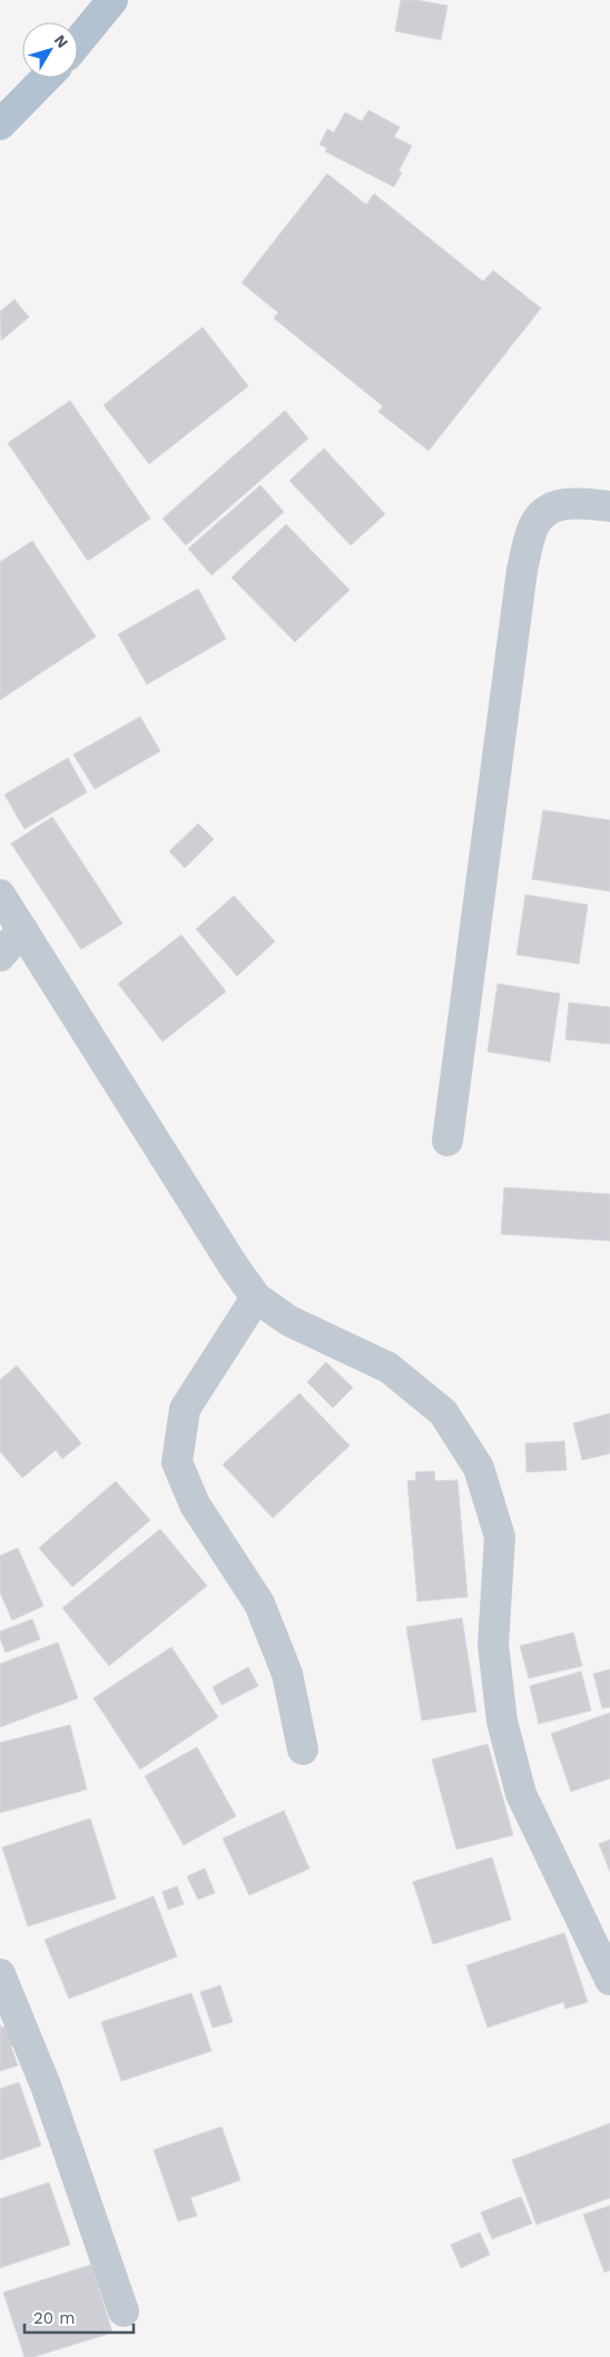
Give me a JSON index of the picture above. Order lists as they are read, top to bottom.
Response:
{
  "scale_bar": "20 m",
  "north": "top right"
}
